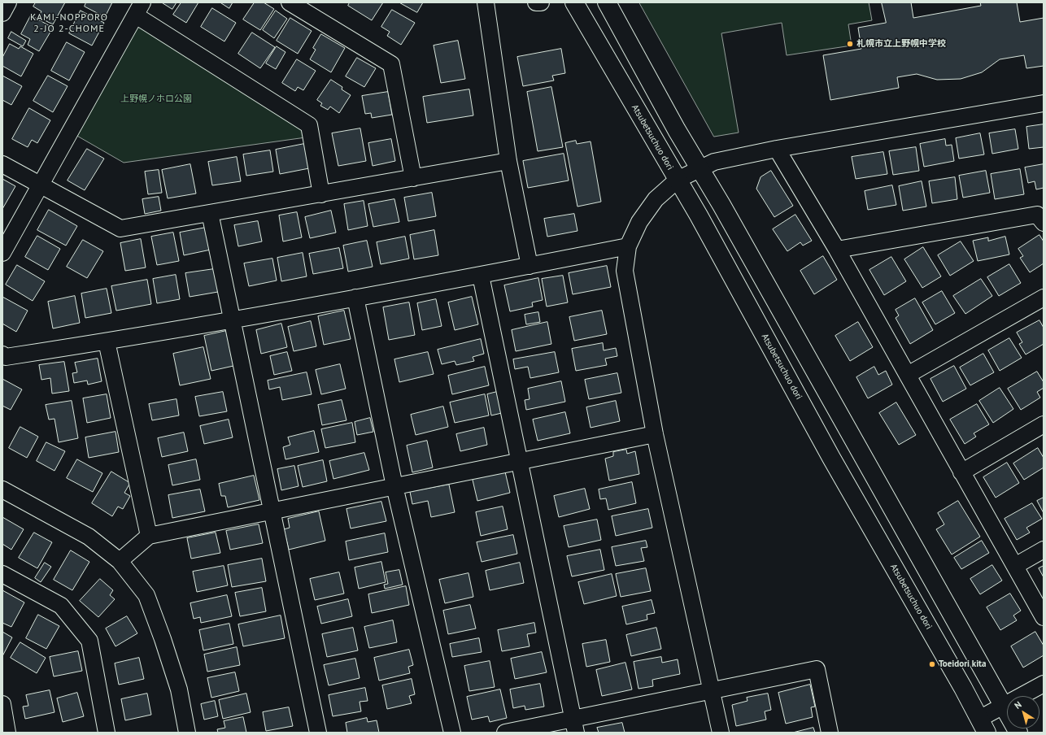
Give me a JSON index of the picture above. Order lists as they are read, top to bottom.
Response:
{
  "streets": {
    "main road": ["Atsubetsuchuo dori"]
  },
  "districts": ["KAMI-NOPPORO 2-JO 2-CHOME"],
  "parks": ["上野幌ノホロ公園"],
  "places": ["札幌市立上野幌中学校", "Toeidori kita"],
  "north": "top left"
}
